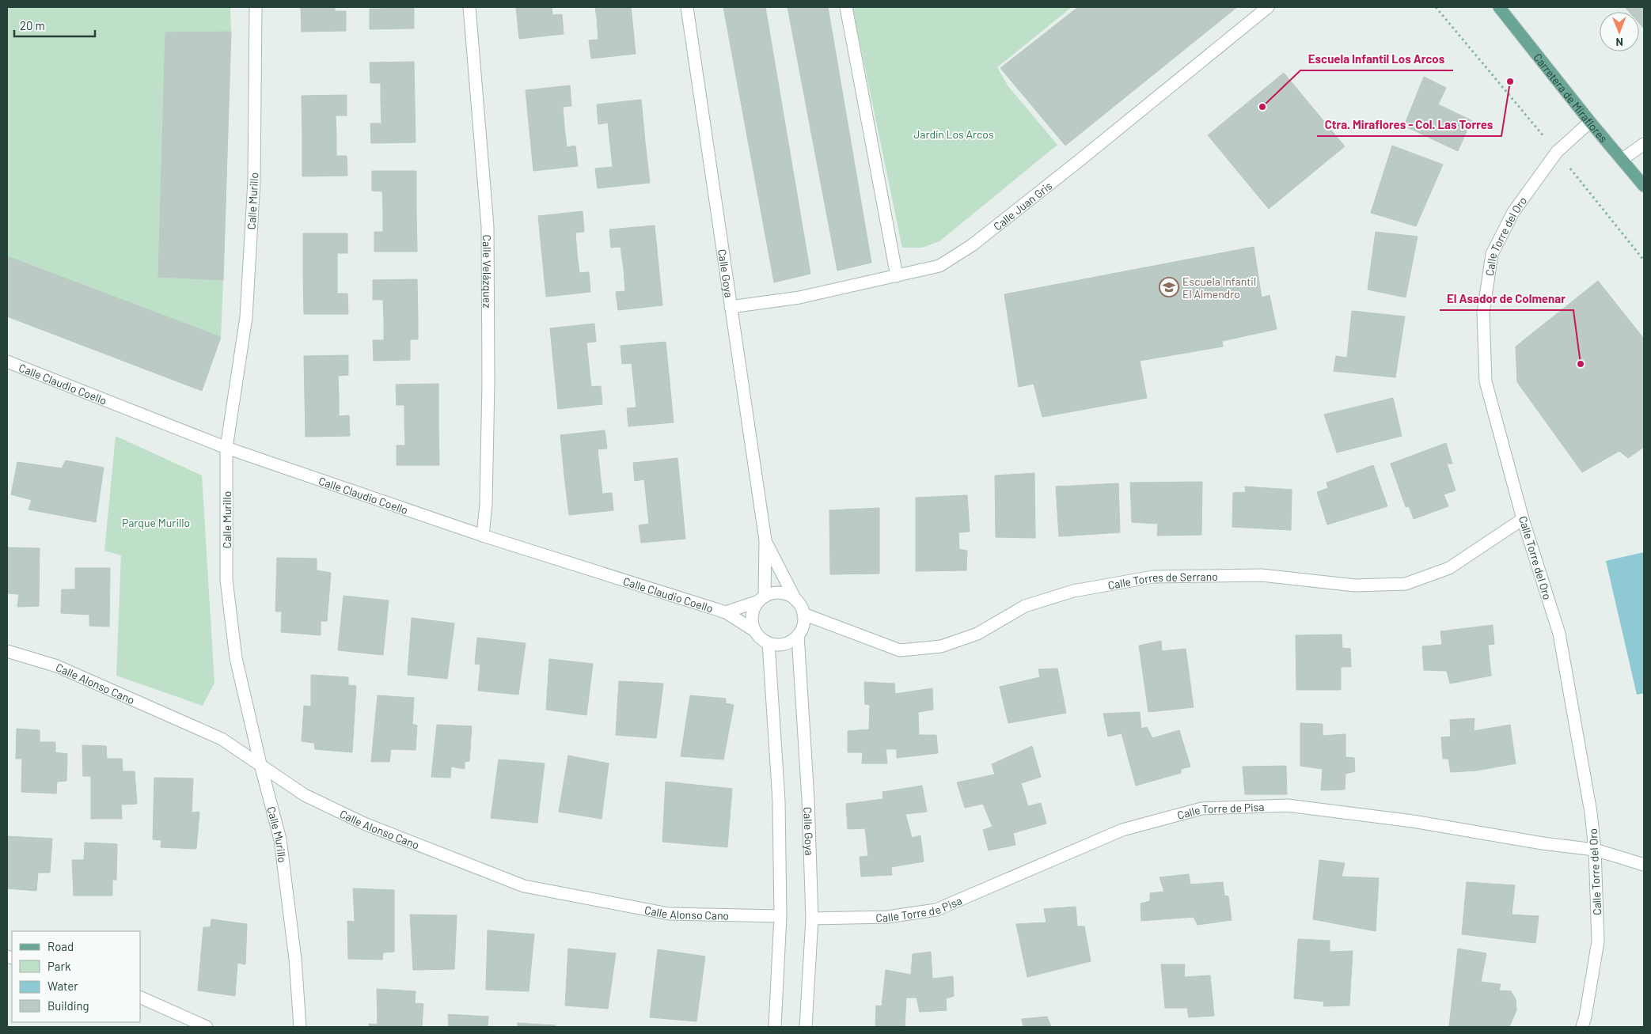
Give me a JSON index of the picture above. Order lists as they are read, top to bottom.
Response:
{
  "streets": {
    "main road": ["Carretera de Miraflores"],
    "street": [
      "Calle Murillo",
      "Calle Juan Gris",
      "Calle Torre del Oro",
      "Calle Velázquez",
      "Calle Goya",
      "Calle Claudio Coello",
      "Calle Torres de Serrano",
      "Calle Alonso Cano",
      "Calle Torre de Pisa"
    ]
  },
  "crossings": [
    ["Carretera de Miraflores", "Calle Torre del Oro"],
    ["Calle Murillo", "Calle Claudio Coello"],
    ["Calle Murillo", "Calle Alonso Cano"],
    ["Calle Juan Gris", "Calle Goya"],
    ["Calle Torre del Oro", "Calle Torres de Serrano"],
    ["Calle Torre del Oro", "Calle Torre de Pisa"],
    ["Calle Velázquez", "Calle Claudio Coello"],
    ["Calle Goya", "Calle Claudio Coello"],
    ["Calle Goya", "Calle Torres de Serrano"],
    ["Calle Goya", "Calle Torre de Pisa"],
    ["Calle Claudio Coello", "Calle Torres de Serrano"]
  ],
  "parks": ["Jardín Los Arcos", "Parque Murillo"],
  "places": {
    "other": ["Ctra. Miraflores - Col. Las Torres", "Escuela Infantil Los Arcos", "El Asador de Colmenar"],
    "school or university": ["Escuela Infantil El Almendro"]
  },
  "legend": [
    "Road",
    "Park",
    "Water",
    "Building"
  ],
  "scale_bar": "20 m",
  "north": "bottom"
}
